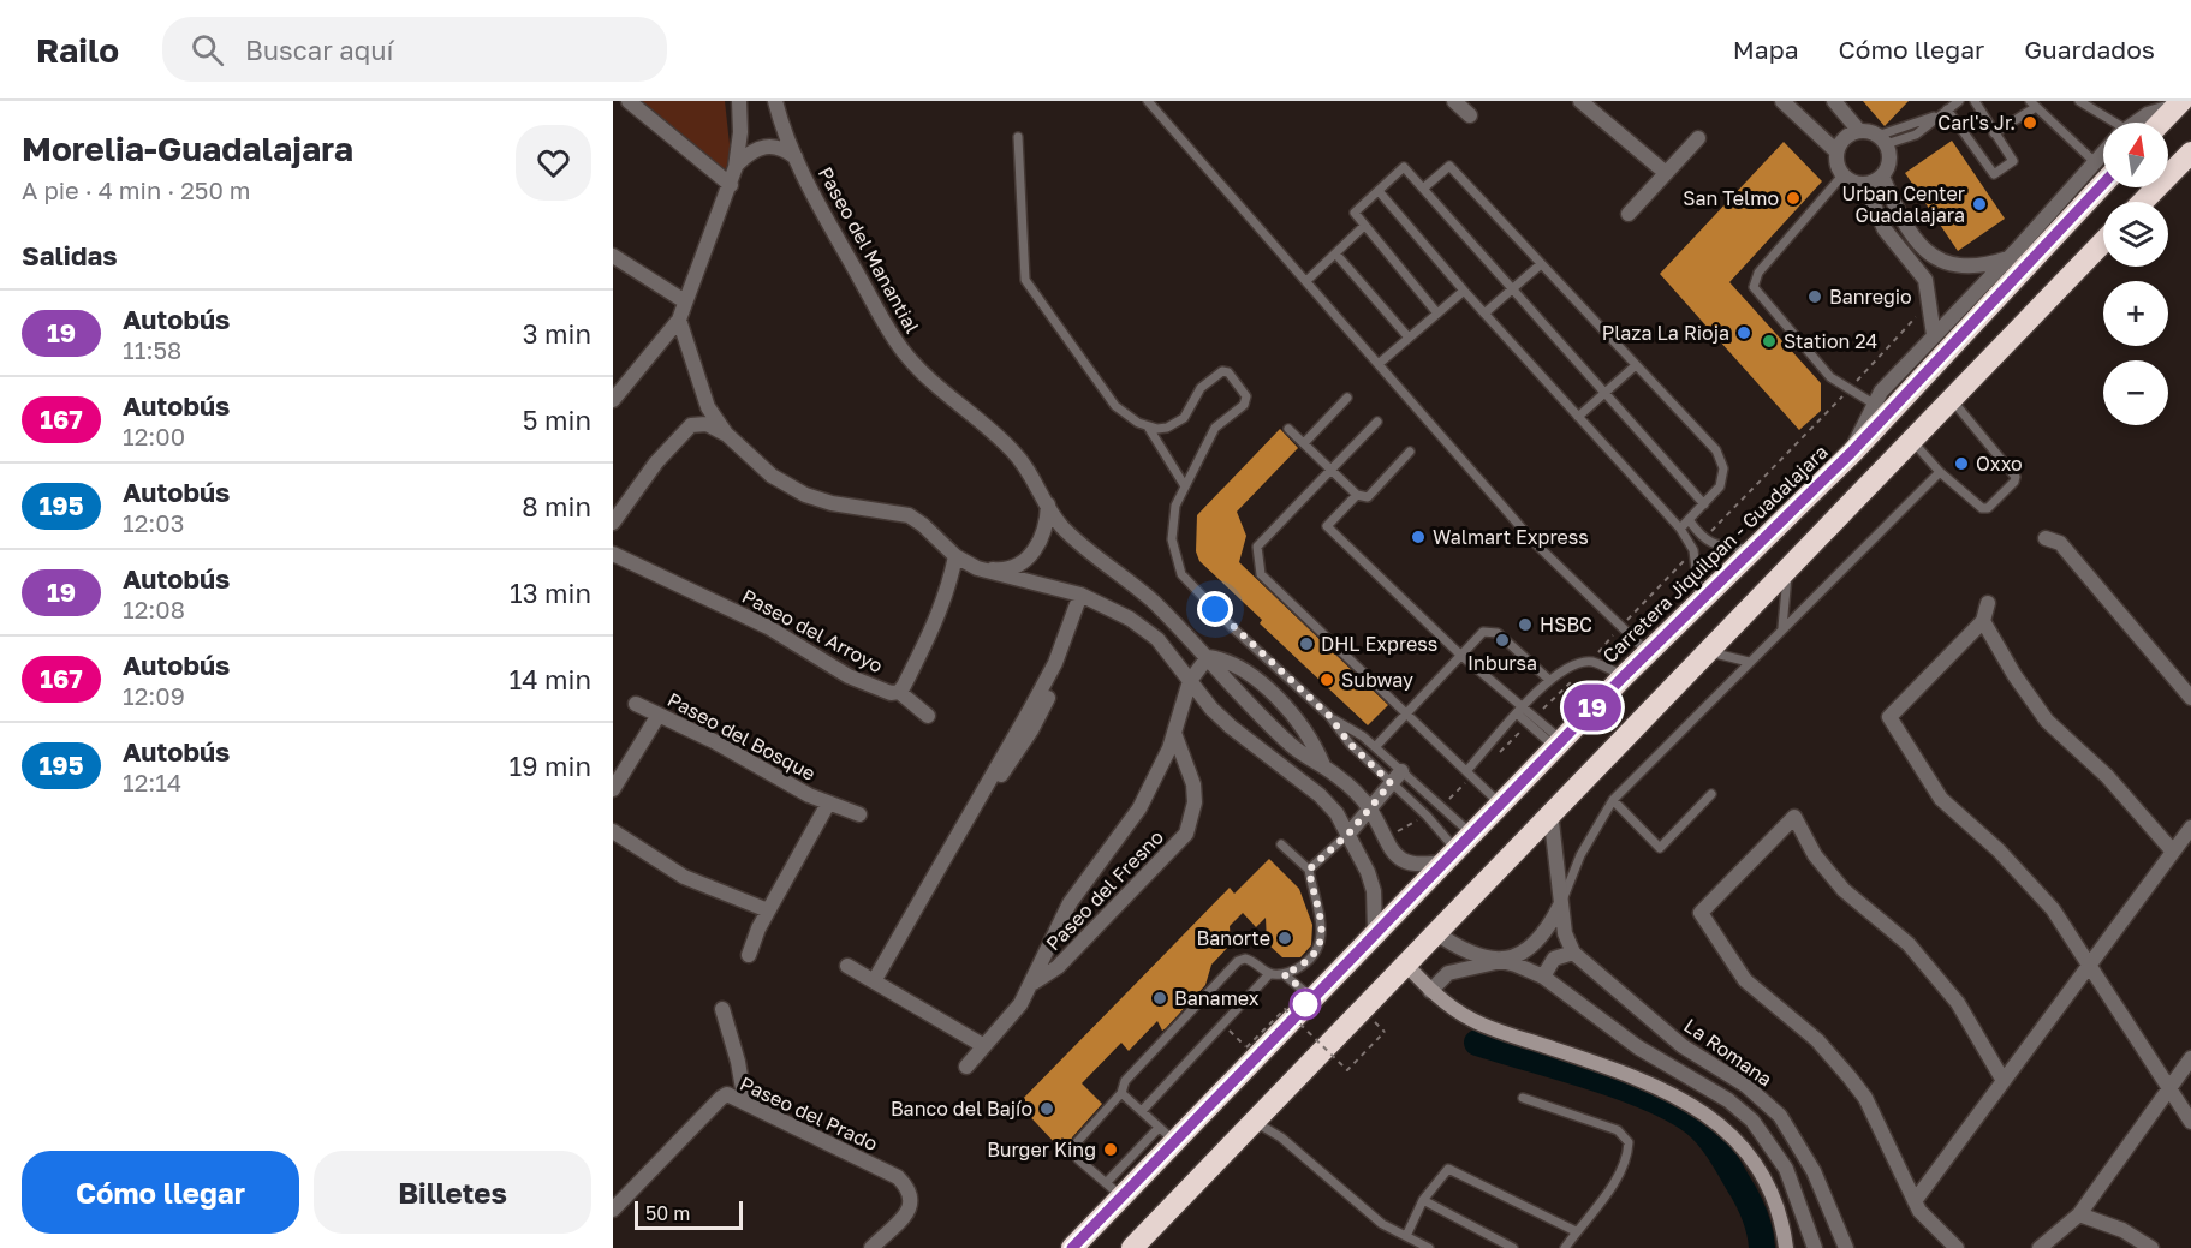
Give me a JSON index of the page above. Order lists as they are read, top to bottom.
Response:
{
  "streets": {
    "highway": ["Carretera Jiquilpan - Guadalajara"],
    "street": [
      "Paseo del Manantial",
      "Paseo del Arroyo",
      "Paseo del Bosque",
      "Paseo del Fresno",
      "La Romana",
      "Paseo del Prado"
    ]
  },
  "crossings": [
    ["Paseo del Manantial", "Carretera Jiquilpan - Guadalajara"],
    ["Paseo del Manantial", "Paseo del Fresno"]
  ],
  "places": [
    "Carl's Jr.",
    "San Telmo",
    "Urban Center Guadalajara",
    "Banregio",
    "Plaza La Rioja",
    "Station 24",
    "Oxxo",
    "Walmart Express",
    "HSBC",
    "Inbursa",
    "DHL Express",
    "Subway",
    "Banorte",
    "Banamex",
    "Banco del Bajío",
    "Burger King"
  ],
  "lines": ["bus line 19"],
  "scale_bar": "50 m",
  "north": "top",
  "page": {
    "header": "Railo",
    "search": "Buscar aquí",
    "nav": ["Mapa", "Cómo llegar", "Guardados"],
    "heading": [
      ["Morelia-Guadalajara", "A pie · 4 min · 250 m"],
      "Salidas"
    ],
    "on_map": "19",
    "map_buttons": ["+", "−"],
    "list": [
      {
        "mark": "19",
        "name": "Autobús",
        "note": "11:58",
        "value": "3 min"
      },
      {
        "mark": "167",
        "name": "Autobús",
        "note": "12:00",
        "value": "5 min"
      },
      {
        "mark": "195",
        "name": "Autobús",
        "note": "12:03",
        "value": "8 min"
      },
      {
        "mark": "19",
        "name": "Autobús",
        "note": "12:08",
        "value": "13 min"
      },
      {
        "mark": "167",
        "name": "Autobús",
        "note": "12:09",
        "value": "14 min"
      },
      {
        "mark": "195",
        "name": "Autobús",
        "note": "12:14",
        "value": "19 min"
      }
    ],
    "buttons": ["Cómo llegar", "Billetes"],
    "scale": "50 m"
  }
}
